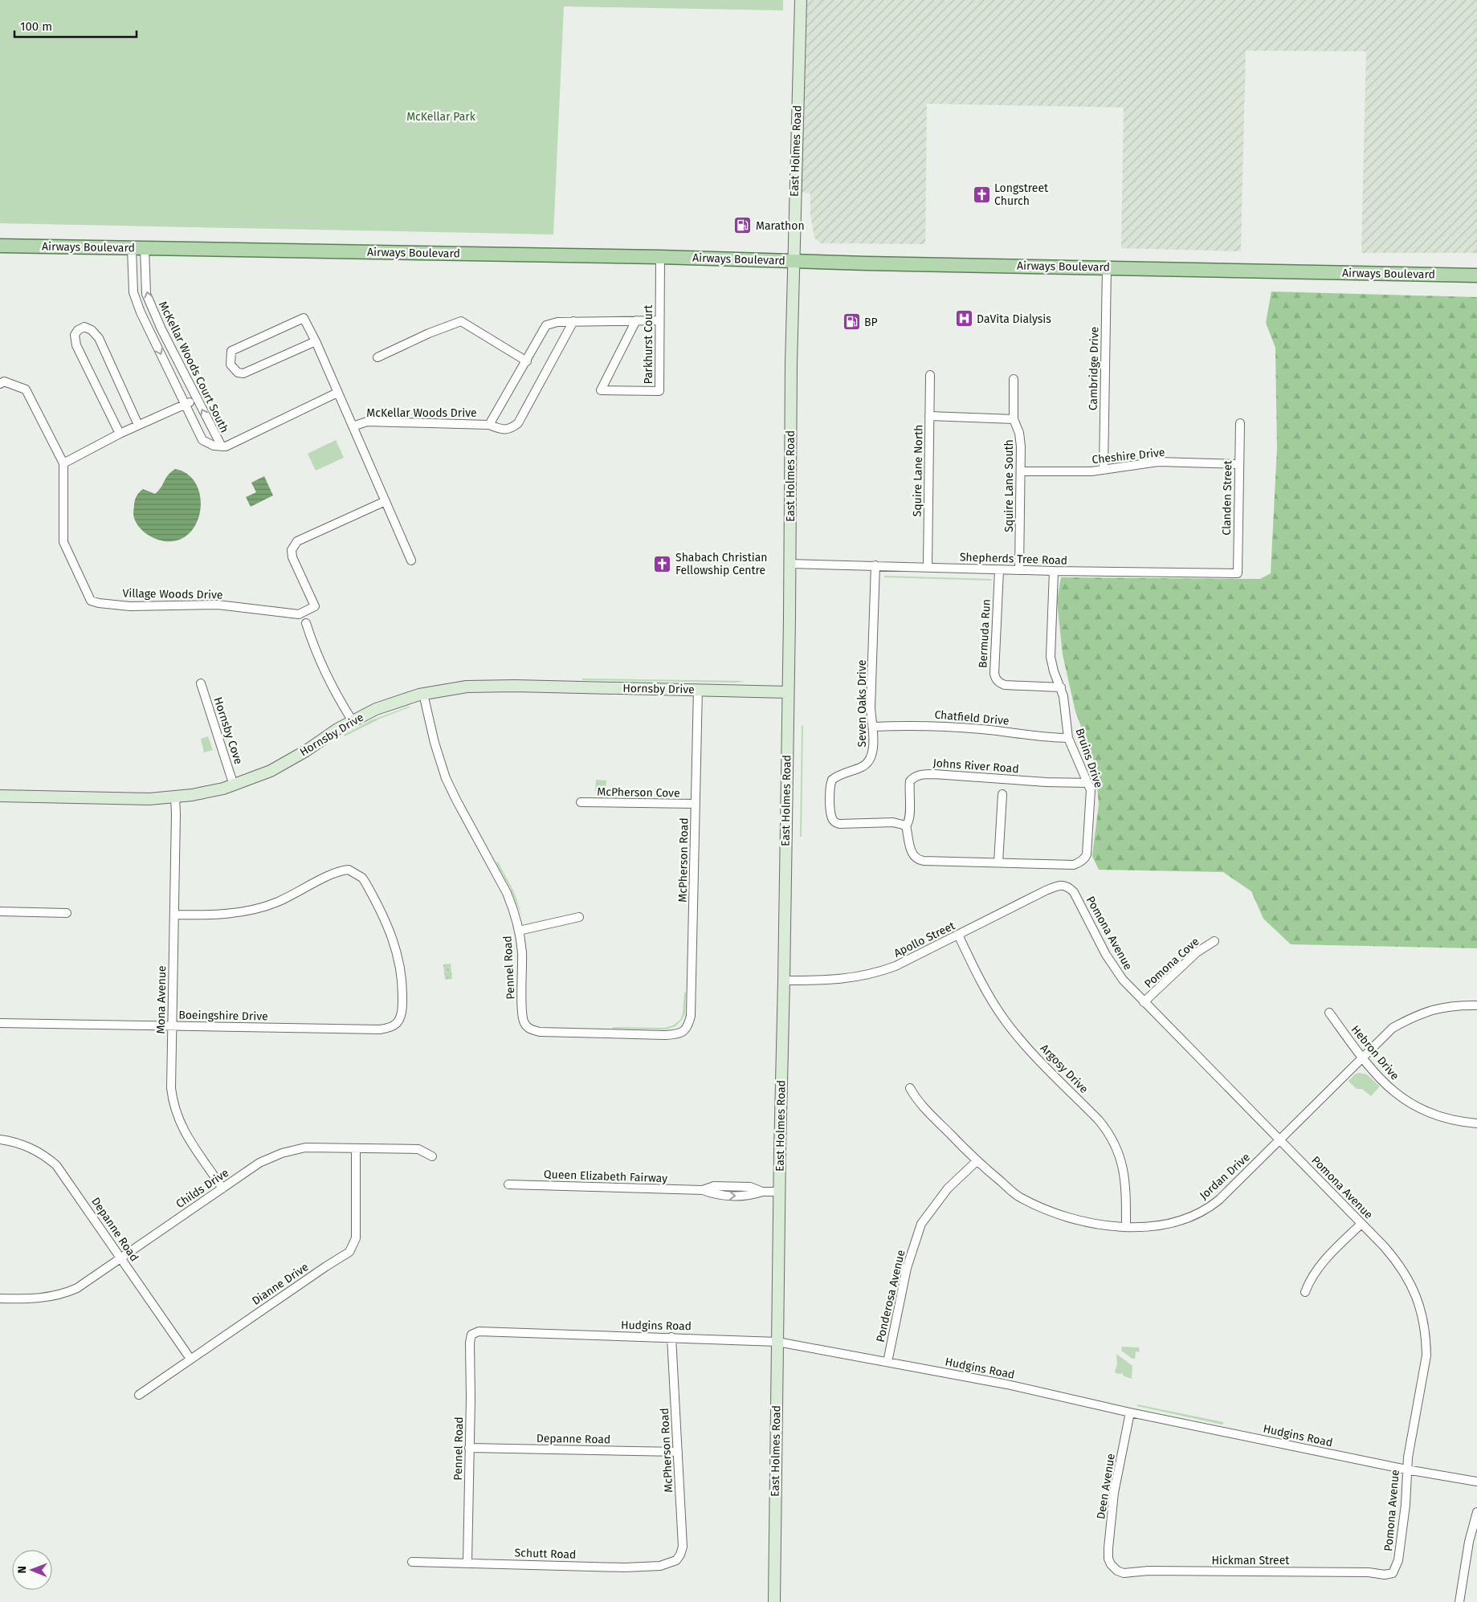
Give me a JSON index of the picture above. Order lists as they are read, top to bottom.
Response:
{
  "streets": {
    "main road": ["East Holmes Road", "Airways Boulevard", "Hornsby Drive"],
    "street": [
      "Parkhurst Court",
      "McKellar Woods Court South",
      "Cambridge Drive",
      "McKellar Woods Drive",
      "Cheshire Drive",
      "Squire Lane North",
      "Squire Lane South",
      "Clanden Street",
      "Shepherds Tree Road",
      "Village Woods Drive",
      "Bermuda Run",
      "Seven Oaks Drive",
      "Chatfield Drive",
      "Hornsby Cove",
      "Bruins Drive",
      "Johns River Road",
      "McPherson Cove",
      "McPherson Road",
      "Pomona Avenue",
      "Apollo Street",
      "Pomona Cove",
      "Pennel Road",
      "Mona Avenue",
      "Boeingshire Drive",
      "Hebron Drive",
      "Argosy Drive",
      "Queen Elizabeth Fairway",
      "Jordan Drive",
      "Childs Drive",
      "Depanne Road",
      "Dianne Drive",
      "Ponderosa Avenue",
      "Hudgins Road",
      "Deen Avenue",
      "Schutt Road",
      "Hickman Street"
    ]
  },
  "crossings": [
    ["East Holmes Road", "Airways Boulevard"],
    ["East Holmes Road", "Shepherds Tree Road"],
    ["East Holmes Road", "Hornsby Drive"],
    ["East Holmes Road", "Apollo Street"],
    ["East Holmes Road", "Queen Elizabeth Fairway"],
    ["East Holmes Road", "Hudgins Road"],
    ["Airways Boulevard", "Parkhurst Court"],
    ["Airways Boulevard", "McKellar Woods Court South"],
    ["Airways Boulevard", "Cambridge Drive"],
    ["Parkhurst Court", "McKellar Woods Drive"],
    ["Cambridge Drive", "Cheshire Drive"],
    ["Cheshire Drive", "Squire Lane South"],
    ["Cheshire Drive", "Clanden Street"],
    ["Squire Lane North", "Shepherds Tree Road"],
    ["Squire Lane South", "Shepherds Tree Road"],
    ["Clanden Street", "Shepherds Tree Road"],
    ["Shepherds Tree Road", "Bermuda Run"],
    ["Shepherds Tree Road", "Seven Oaks Drive"],
    ["Shepherds Tree Road", "Bruins Drive"],
    ["Bermuda Run", "Bruins Drive"],
    ["Hornsby Drive", "Hornsby Cove"],
    ["Hornsby Drive", "McPherson Road"],
    ["Hornsby Drive", "Pennel Road"],
    ["Hornsby Drive", "Mona Avenue"],
    ["Seven Oaks Drive", "Chatfield Drive"],
    ["Seven Oaks Drive", "Johns River Road"],
    ["Chatfield Drive", "Bruins Drive"],
    ["Bruins Drive", "Johns River Road"],
    ["McPherson Cove", "McPherson Road"],
    ["McPherson Road", "Pennel Road"],
    ["McPherson Road", "Depanne Road"],
    ["McPherson Road", "Hudgins Road"],
    ["McPherson Road", "Schutt Road"],
    ["Pomona Avenue", "Apollo Street"],
    ["Pomona Avenue", "Pomona Cove"],
    ["Pomona Avenue", "Jordan Drive"],
    ["Pomona Avenue", "Hudgins Road"],
    ["Pomona Avenue", "Hickman Street"],
    ["Apollo Street", "Argosy Drive"],
    ["Pennel Road", "Depanne Road"],
    ["Pennel Road", "Hudgins Road"],
    ["Pennel Road", "Schutt Road"],
    ["Mona Avenue", "Boeingshire Drive"],
    ["Mona Avenue", "Childs Drive"],
    ["Hebron Drive", "Jordan Drive"],
    ["Argosy Drive", "Jordan Drive"],
    ["Jordan Drive", "Ponderosa Avenue"],
    ["Childs Drive", "Depanne Road"],
    ["Childs Drive", "Dianne Drive"],
    ["Depanne Road", "Dianne Drive"],
    ["Ponderosa Avenue", "Hudgins Road"],
    ["Hudgins Road", "Deen Avenue"],
    ["Deen Avenue", "Hickman Street"]
  ],
  "parks": ["McKellar Park"],
  "places": {
    "church": ["Longstreet Church", "Shabach Christian Fellowship Centre"],
    "fuel station": ["Marathon", "BP"],
    "hospital": ["DaVita Dialysis"]
  },
  "scale_bar": "100 m",
  "north": "left"
}
